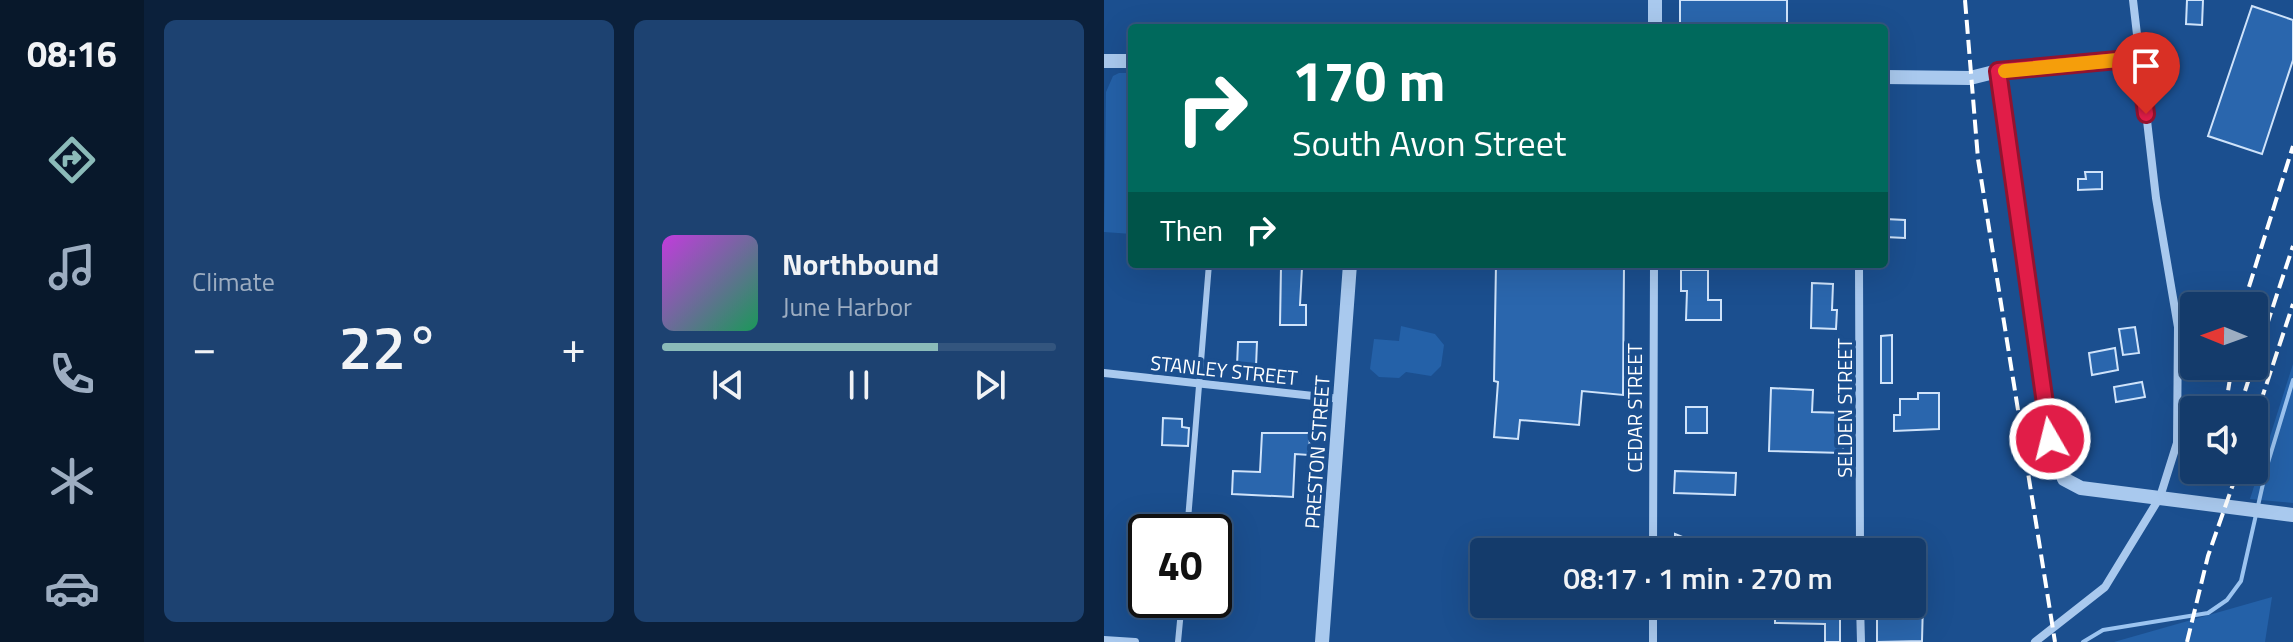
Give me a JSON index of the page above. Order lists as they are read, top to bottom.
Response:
{
  "streets": {
    "street": [
      "STANLEY STREET",
      "CEDAR STREET",
      "SELDEN STREET",
      "PRESTON STREET"
    ]
  },
  "crossings": [
    ["STANLEY STREET", "PRESTON STREET"]
  ],
  "north": "left",
  "page": {
    "tabs": "08:16",
    "tile": "Climate",
    "turn": ["170 m", "South Avon Street"],
    "then": "Then",
    "song": ["Northbound", "June Harbor"],
    "heat": ["−", "22°", "+"],
    "limit": "40",
    "trip": "08:17 · 1 min · 270 m"
  }
}
